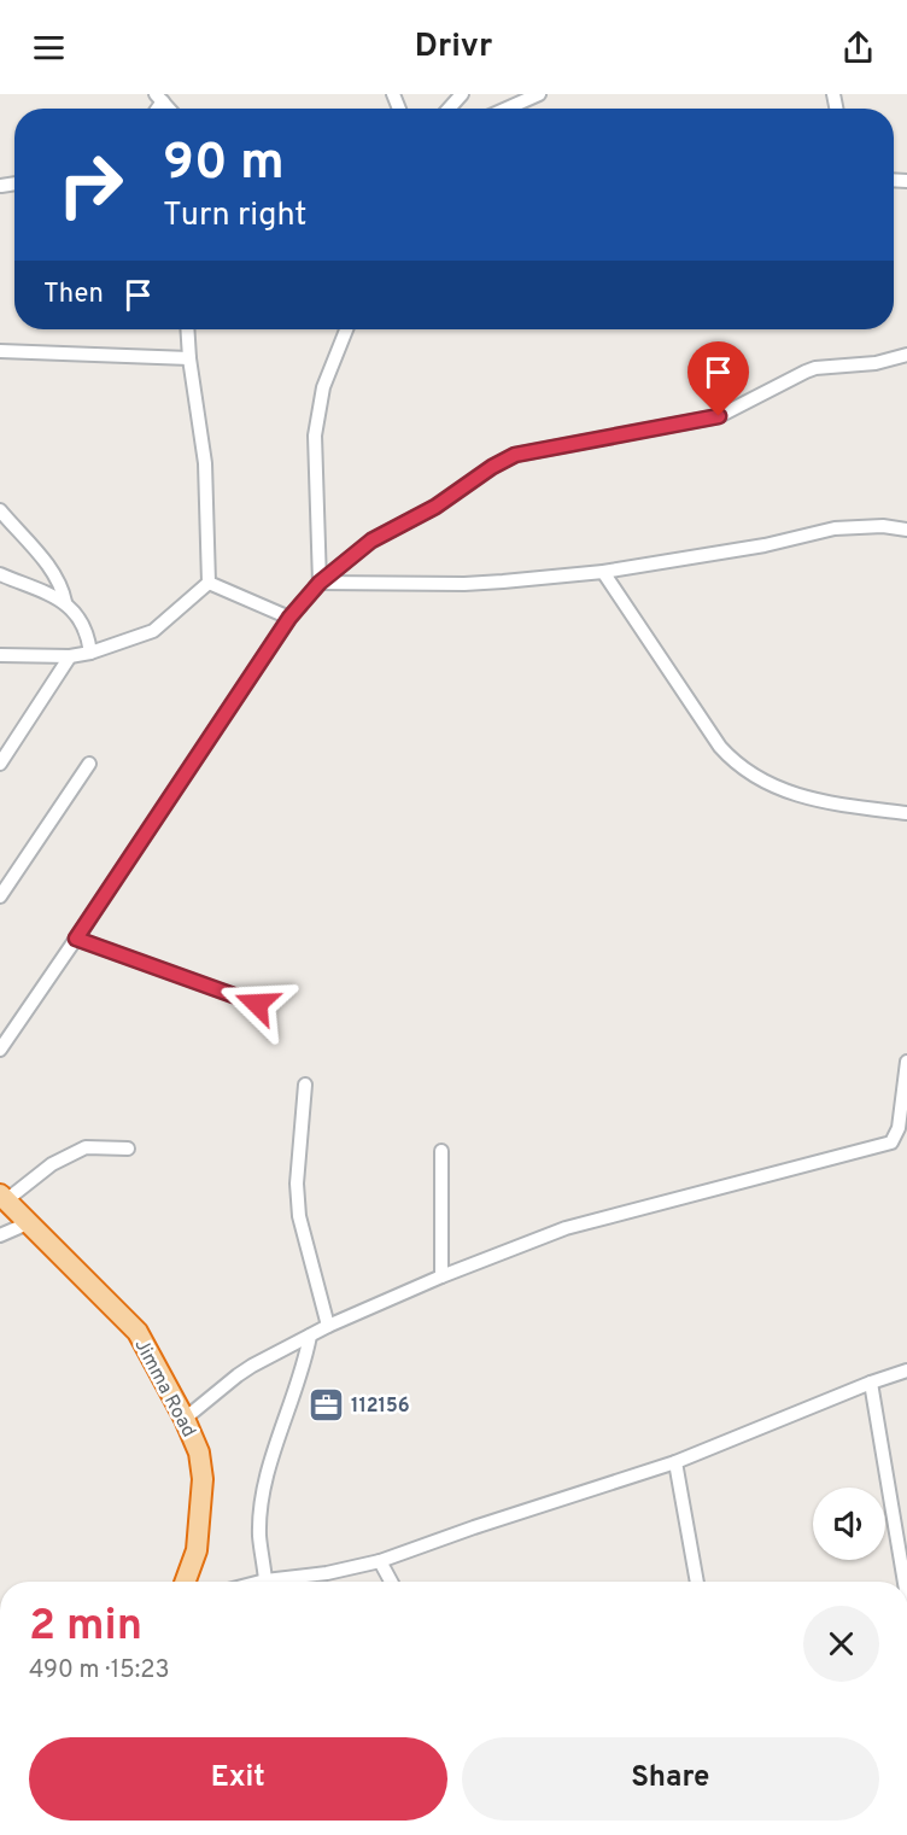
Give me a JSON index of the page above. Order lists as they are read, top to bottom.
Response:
{
  "streets": {
    "highway": ["Jimma Road"]
  },
  "places": {
    "office": ["112156"]
  },
  "page": {
    "header": "Drivr",
    "turn": ["90 m", "Turn right"],
    "then": "Then",
    "heading": ["2 min", "490 m · 15:23"],
    "buttons": ["Exit", "Share"]
  }
}
